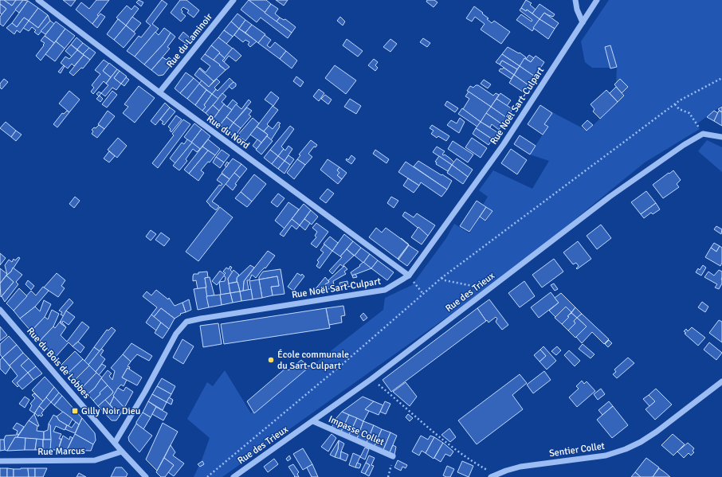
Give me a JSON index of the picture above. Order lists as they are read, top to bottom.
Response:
{
  "streets": {
    "street": [
      "Rue du Laminoir",
      "Rue Noël Sart-Culpart",
      "Rue du Nord",
      "Rue des Trieux",
      "Rue du Bois de Lobbes",
      "Impasse Collet",
      "Sentier Collet",
      "Rue Marcus"
    ]
  },
  "crossings": [
    ["Rue du Laminoir", "Rue du Nord"],
    ["Rue Noël Sart-Culpart", "Rue du Nord"],
    ["Rue Noël Sart-Culpart", "Rue du Bois de Lobbes"],
    ["Rue des Trieux", "Impasse Collet"],
    ["Rue du Bois de Lobbes", "Rue Marcus"]
  ],
  "places": {
    "other": ["École communale du Sart-Culpart"],
    "transit": ["Gilly Noir Dieu"]
  }
}
